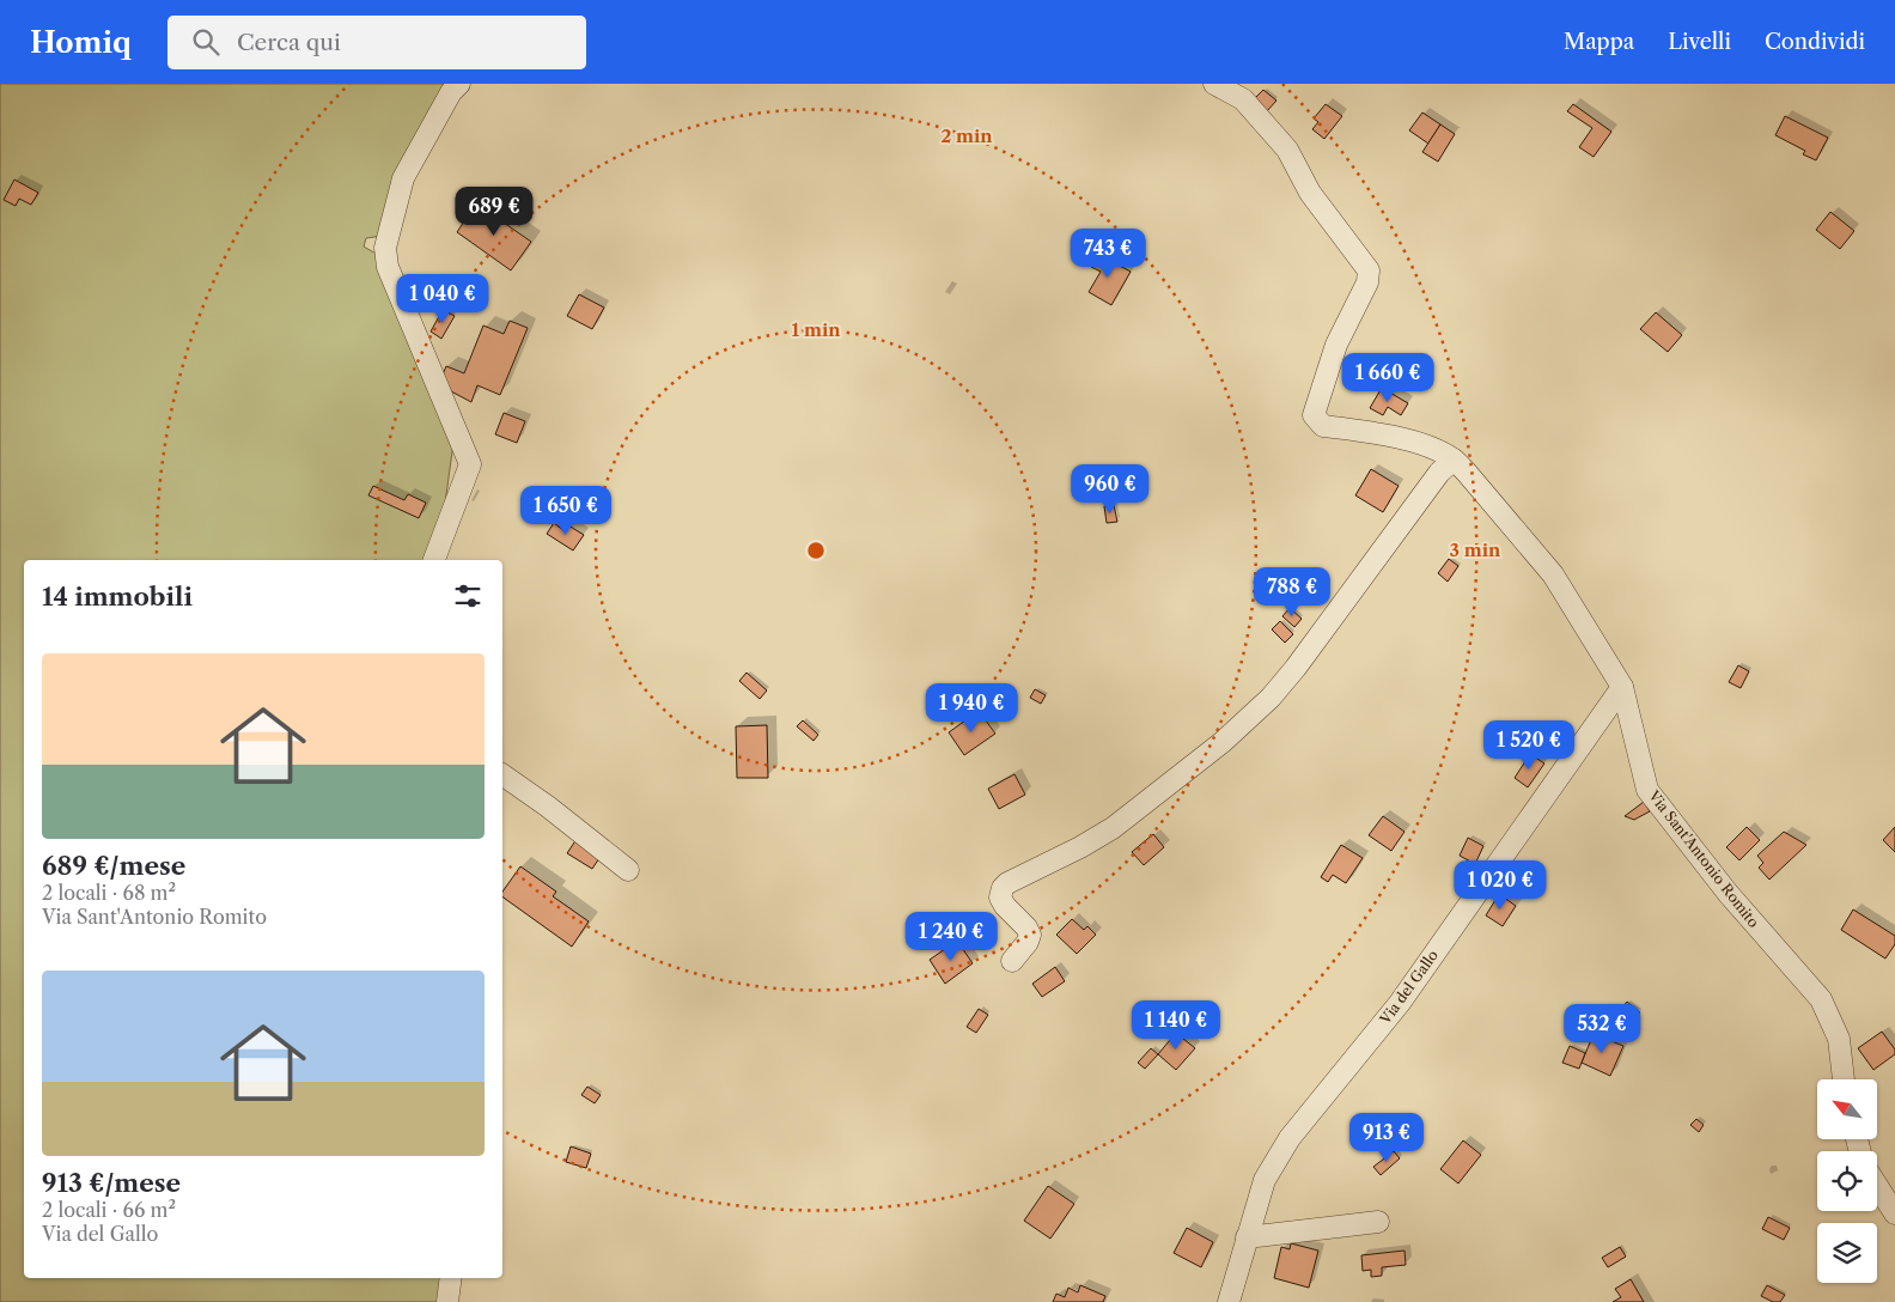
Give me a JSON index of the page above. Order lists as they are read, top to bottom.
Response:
{
  "streets": {
    "street": ["Via Sant'Antonio Romito", "Via del Gallo"]
  },
  "crossings": [
    ["Via Sant'Antonio Romito", "Via del Gallo"]
  ],
  "north": "top left",
  "page": {
    "header": "Homiq",
    "search": "Cerca qui",
    "nav": ["Mappa", "Livelli", "Condividi"],
    "price": [
      "689 €",
      "743 €",
      "1 040 €",
      "1 660 €",
      "960 €",
      "1 650 €",
      "788 €",
      "1 940 €",
      "1 520 €",
      "1 020 €",
      "1 240 €",
      "1 140 €",
      "532 €",
      "913 €"
    ],
    "heading": "14 immobili",
    "list": [
      {
        "name": "689 €/mese",
        "note": "2 locali · 68 m² · Via Sant'Antonio Romito"
      },
      {
        "name": "913 €/mese",
        "note": "2 locali · 66 m² · Via del Gallo"
      }
    ]
  },
  "rings": ["2 min", "1 min", "3 min"]
}
